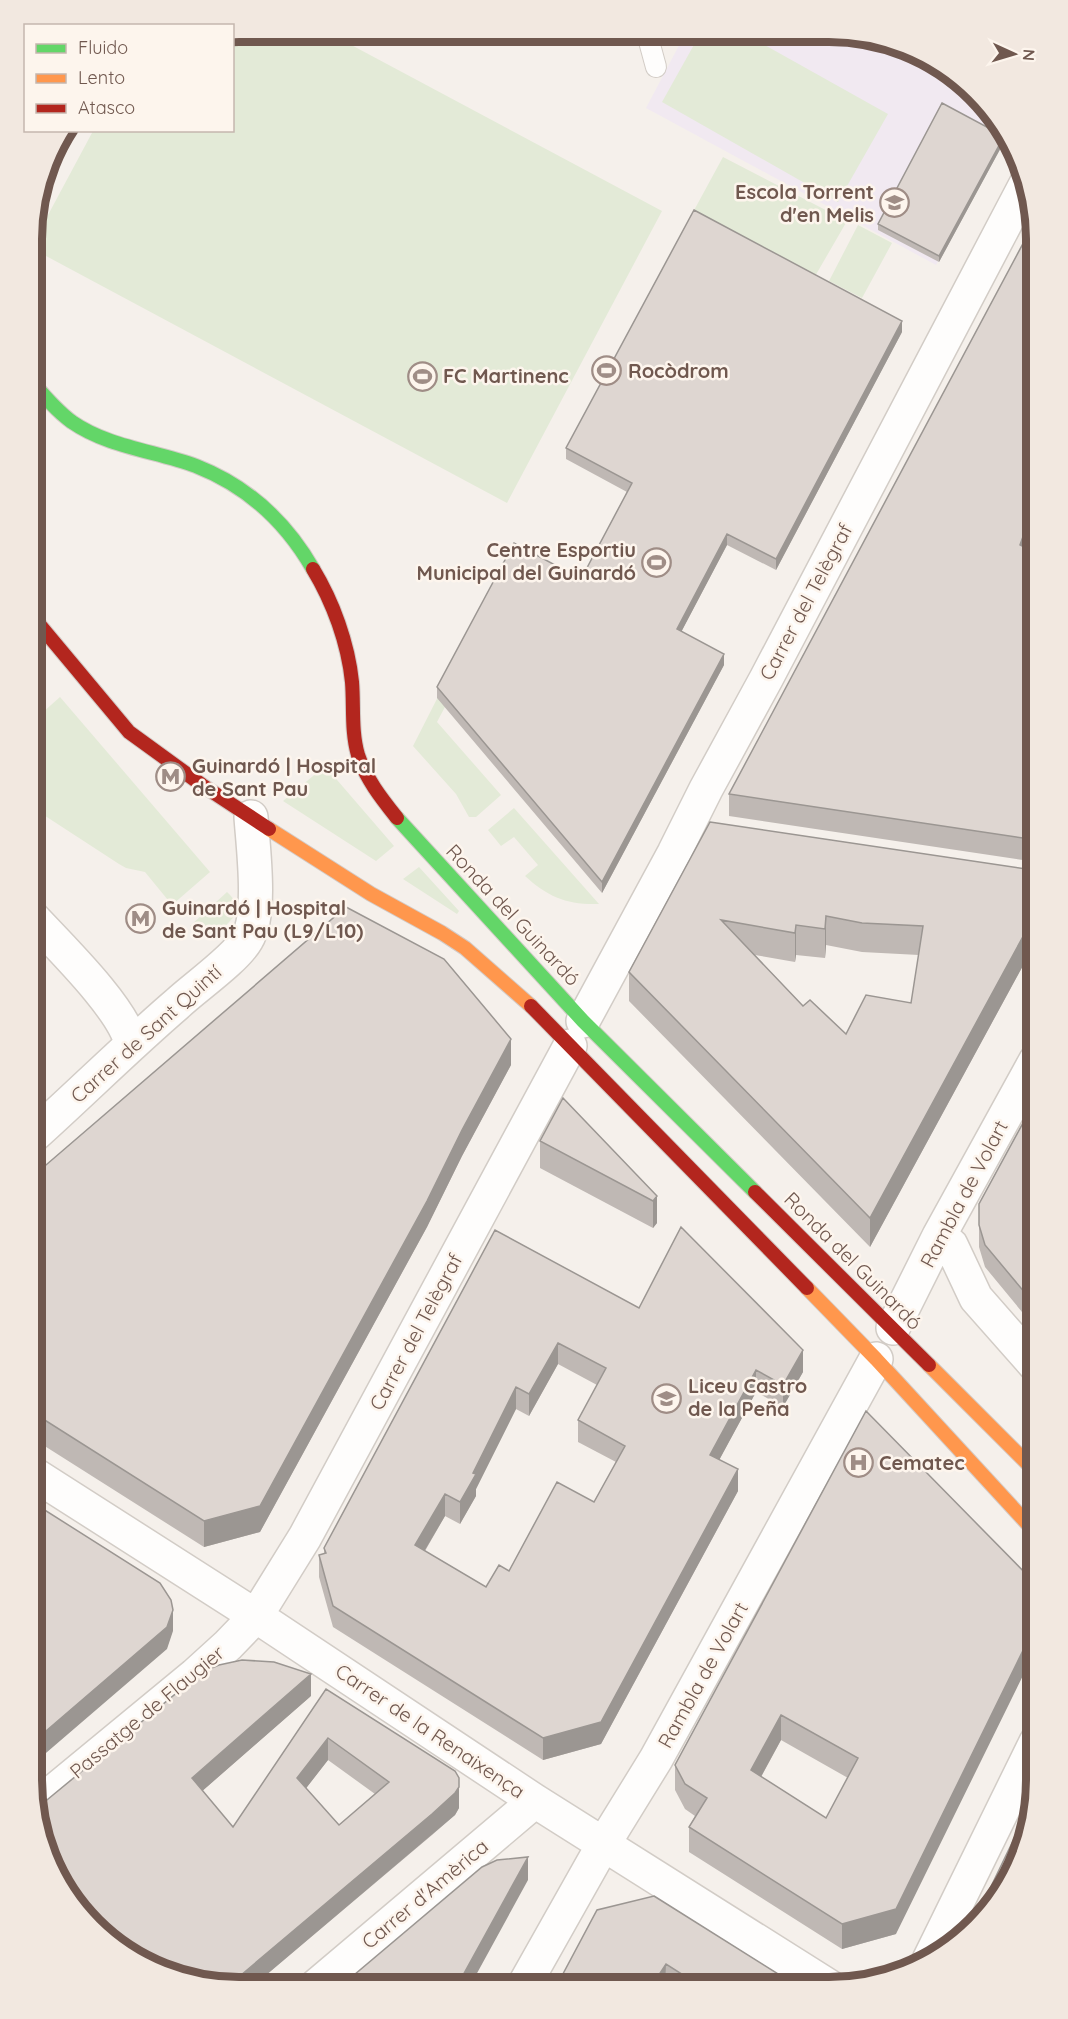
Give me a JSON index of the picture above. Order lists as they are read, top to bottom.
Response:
{
  "streets": {
    "main road": ["Ronda del Guinardó"],
    "street": [
      "Carrer del Telègraf",
      "Carrer de Sant Quintí",
      "Rambla de Volart",
      "Passatge de Flaugier",
      "Carrer de la Renaixença",
      "Carrer d'Amèrica"
    ]
  },
  "crossings": [
    ["Carrer del Telègraf", "Ronda del Guinardó"],
    ["Carrer del Telègraf", "Passatge de Flaugier"],
    ["Carrer del Telègraf", "Carrer de la Renaixença"],
    ["Ronda del Guinardó", "Carrer de Sant Quintí"],
    ["Ronda del Guinardó", "Rambla de Volart"],
    ["Rambla de Volart", "Carrer de la Renaixença"],
    ["Passatge de Flaugier", "Carrer de la Renaixença"],
    ["Carrer de la Renaixença", "Carrer d'Amèrica"]
  ],
  "places": {
    "school or university": ["Escola Torrent d'en Melis", "Liceu Castro de la Peña"],
    "sports": ["Rocòdrom", "FC Martinenc", "Centre Esportiu Municipal del Guinardó"],
    "metro station": ["Guinardó | Hospital de Sant Pau", "Guinardó | Hospital de Sant Pau (L9/L10)"],
    "hospital": ["Cematec"]
  },
  "legend": ["Fluido", "Lento", "Atasco"],
  "north": "right"
}
